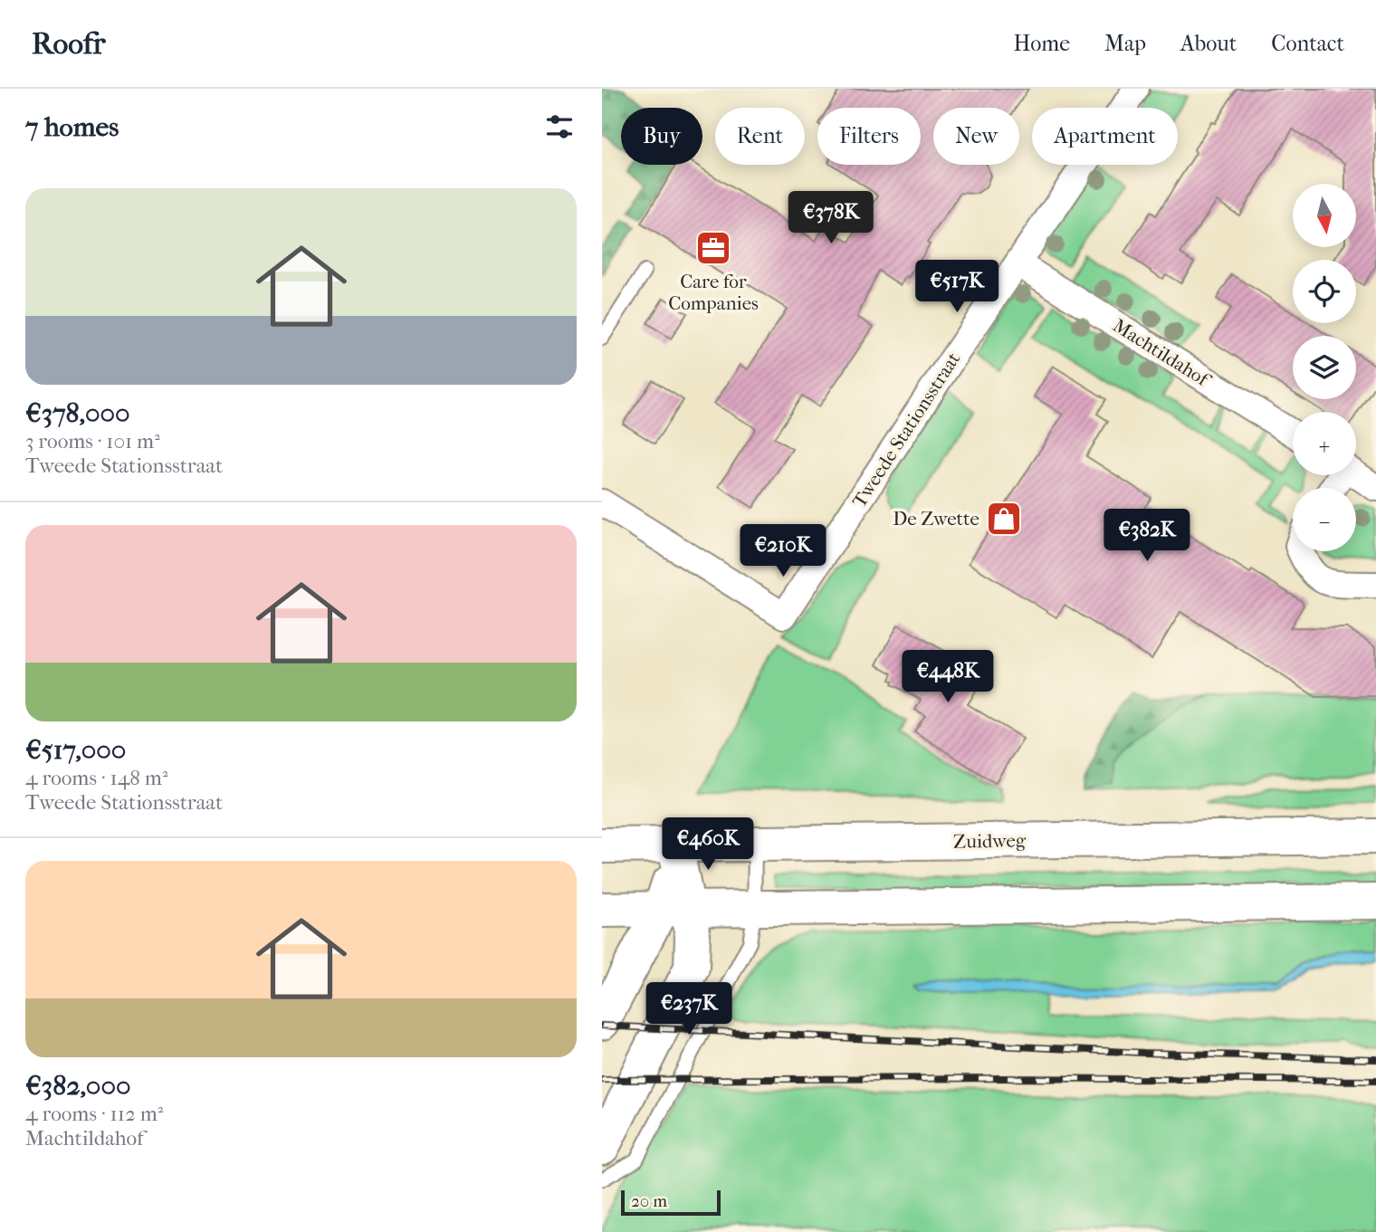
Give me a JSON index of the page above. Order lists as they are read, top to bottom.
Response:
{
  "streets": {
    "main road": ["Zuidweg"],
    "street": ["Machtildahof", "Tweede Stationsstraat"]
  },
  "crossings": [
    ["Machtildahof", "Tweede Stationsstraat"]
  ],
  "places": {
    "office": ["Care for Companies"],
    "shop": ["De Zwette"]
  },
  "scale_bar": "20 m",
  "north": "bottom",
  "page": {
    "header": "Roofr",
    "nav": [
      "Home",
      "Map",
      "About",
      "Contact"
    ],
    "heading": "7 homes",
    "chip": [
      "Buy",
      "Rent",
      "Filters",
      "New",
      "Apartment"
    ],
    "list": [
      {
        "name": "€378,000",
        "note": "3 rooms · 101 m² · Tweede Stationsstraat"
      },
      {
        "name": "€517,000",
        "note": "4 rooms · 148 m² · Tweede Stationsstraat"
      },
      {
        "name": "€382,000",
        "note": "4 rooms · 112 m² · Machtildahof"
      }
    ],
    "map_buttons": ["+", "−"],
    "price": [
      "€378K",
      "€517K",
      "€382K",
      "€210K",
      "€448K",
      "€460K",
      "€237K"
    ],
    "scale": "20 m"
  }
}
